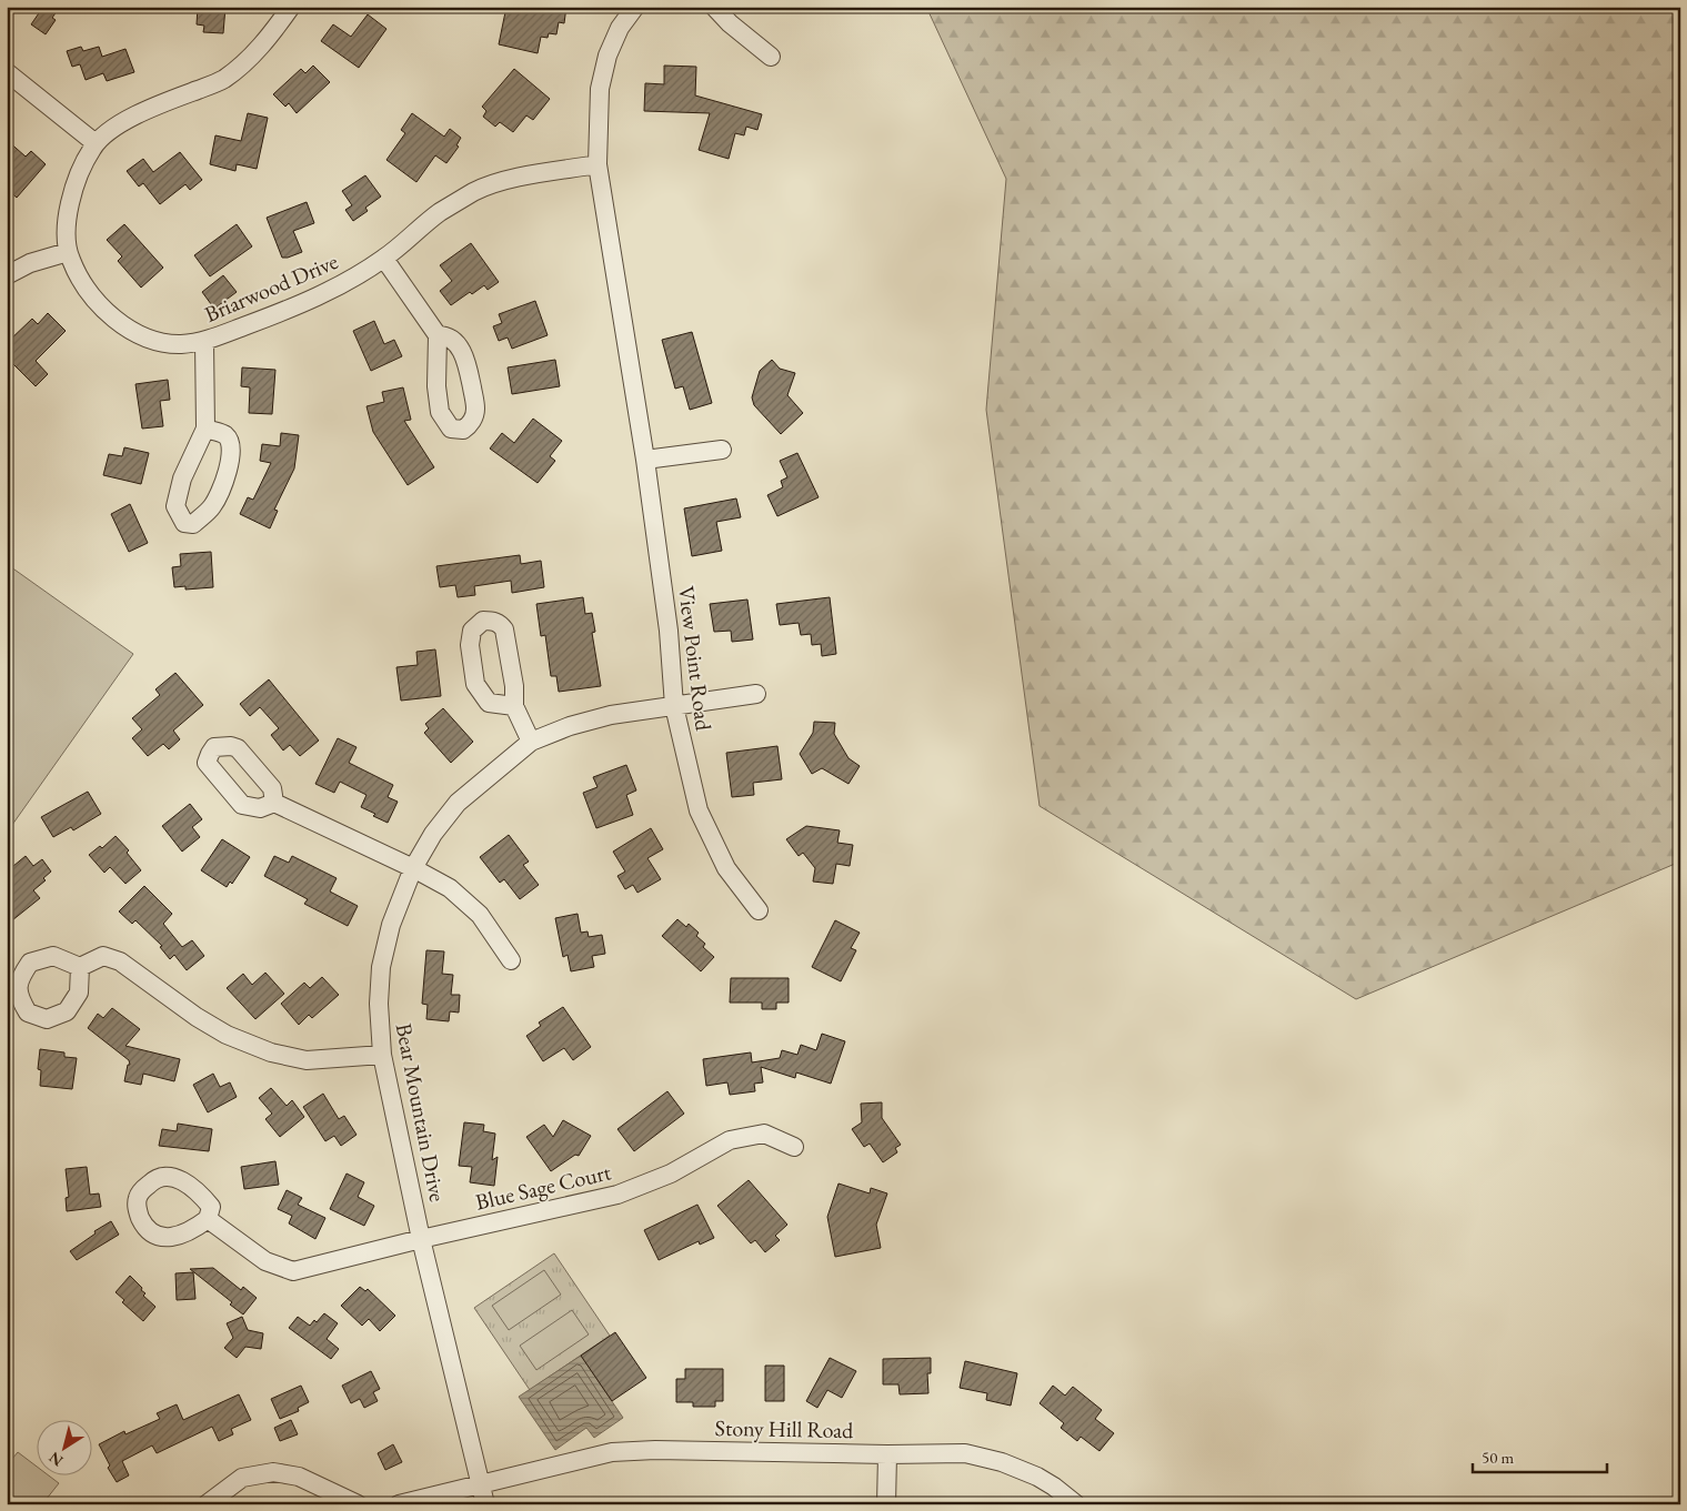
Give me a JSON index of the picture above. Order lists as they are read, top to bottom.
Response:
{
  "streets": {
    "street": [
      "Briarwood Drive",
      "View Point Road",
      "Bear Mountain Drive",
      "Blue Sage Court",
      "Stony Hill Road"
    ]
  },
  "crossings": [
    ["Briarwood Drive", "View Point Road"],
    ["View Point Road", "Bear Mountain Drive"],
    ["Bear Mountain Drive", "Blue Sage Court"],
    ["Bear Mountain Drive", "Stony Hill Road"]
  ],
  "scale_bar": "50 m",
  "north": "bottom left"
}
